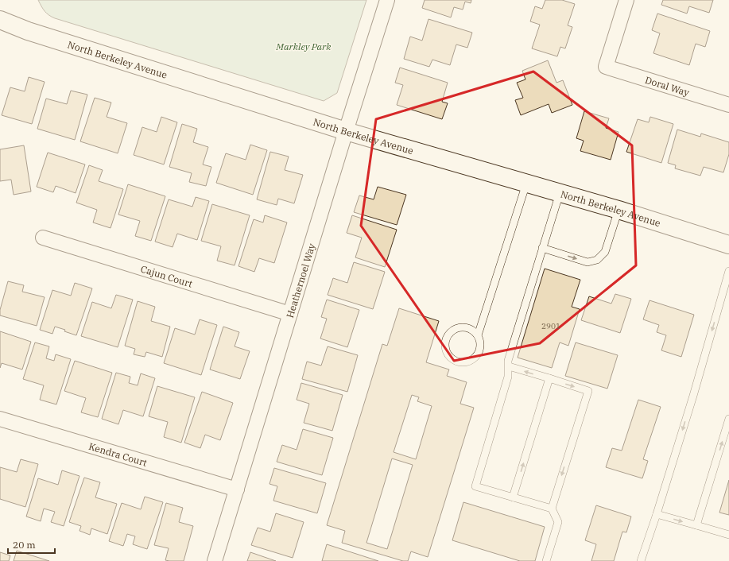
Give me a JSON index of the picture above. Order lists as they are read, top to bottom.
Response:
{
  "streets": {
    "street": [
      "North Berkeley Avenue",
      "Doral Way",
      "Cajun Court",
      "Heathernoel Way",
      "Kendra Court"
    ]
  },
  "crossings": [
    ["North Berkeley Avenue", "Heathernoel Way"],
    ["Cajun Court", "Heathernoel Way"],
    ["Heathernoel Way", "Kendra Court"]
  ],
  "parks": ["Markley Park"],
  "house_numbers": ["2901"],
  "scale_bar": "20 m"
}
